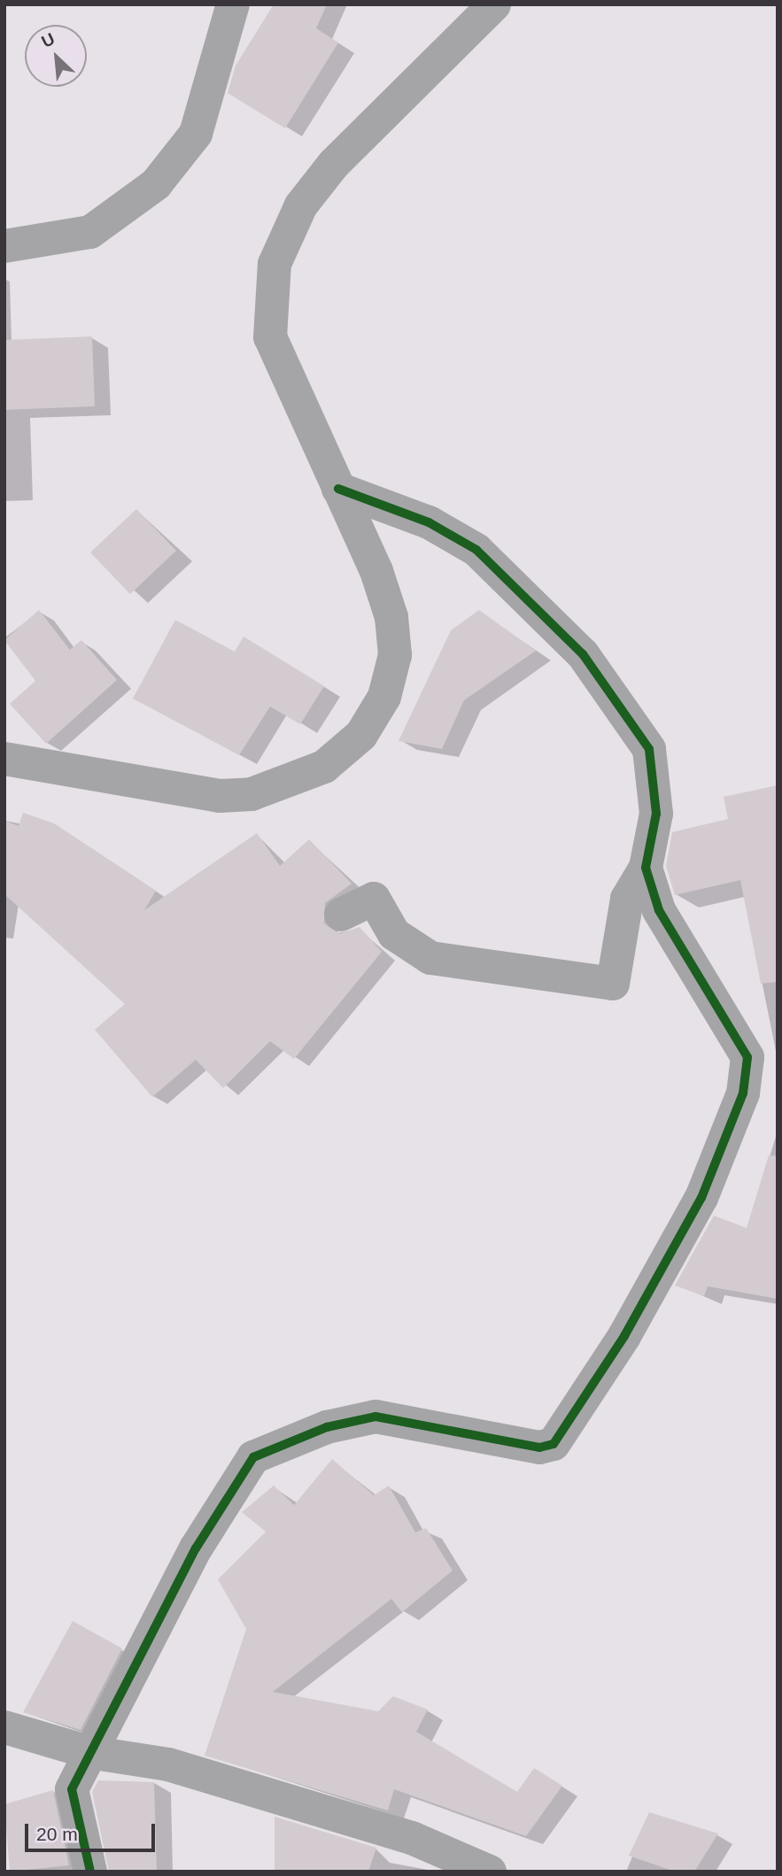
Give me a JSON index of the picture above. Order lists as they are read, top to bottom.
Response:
{
  "scale_bar": "20 m",
  "north": "top left"
}
